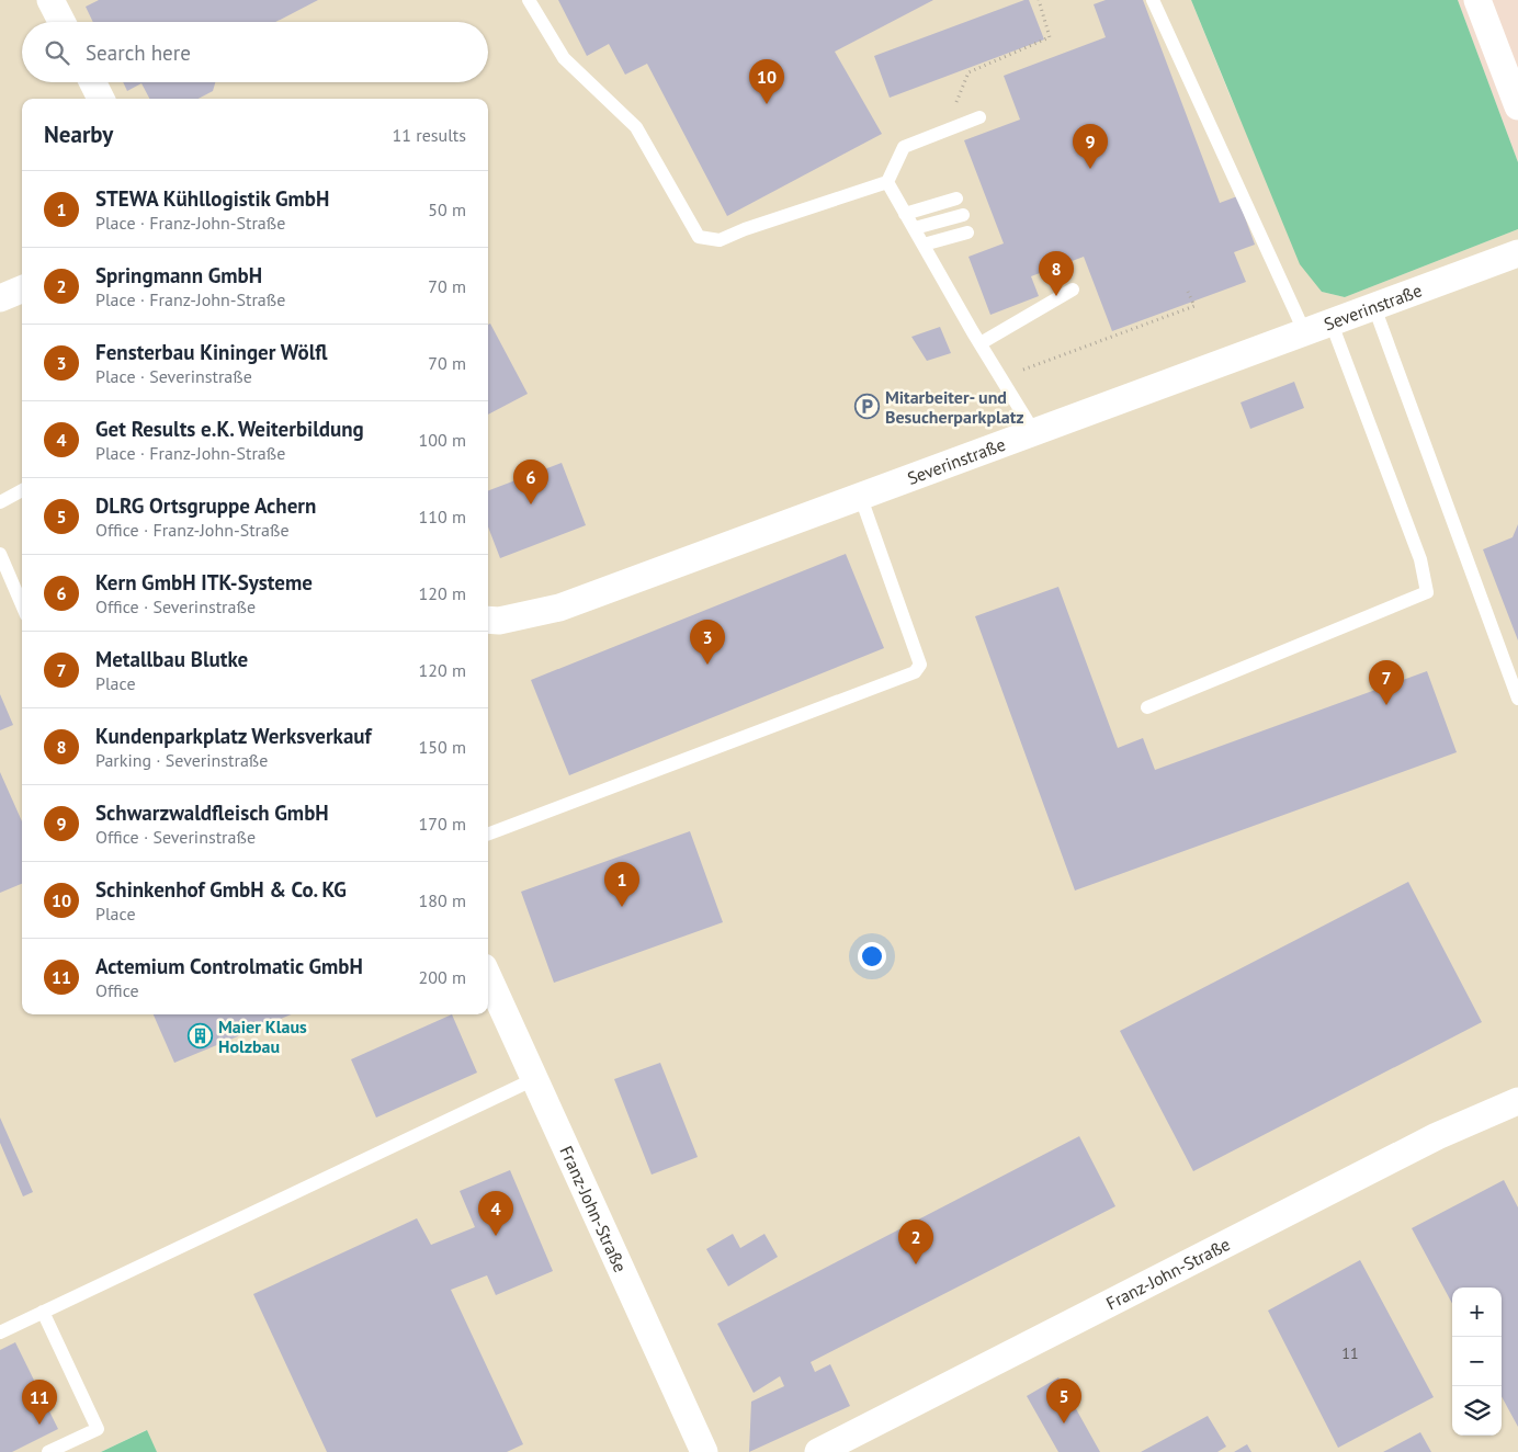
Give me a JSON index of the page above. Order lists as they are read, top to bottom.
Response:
{
  "streets": {
    "street": ["Severinstraße", "Franz-John-Straße"]
  },
  "places": {
    "parking": ["Mitarbeiter- und Besucherparkplatz"],
    "building": ["Maier Klaus Holzbau"]
  },
  "house_numbers": ["11"],
  "page": {
    "search": "Search here",
    "pins": [
      "10",
      "9",
      "8",
      "6",
      "3",
      "7",
      "1",
      "4",
      "2",
      "5",
      "11"
    ],
    "heading": ["Nearby", "11 results"],
    "list": [
      {
        "mark": "1",
        "name": "STEWA Kühllogistik GmbH",
        "note": "Place · Franz-John-Straße",
        "value": "50 m"
      },
      {
        "mark": "2",
        "name": "Springmann GmbH",
        "note": "Place · Franz-John-Straße",
        "value": "70 m"
      },
      {
        "mark": "3",
        "name": "Fensterbau Kininger Wölfl",
        "note": "Place · Severinstraße",
        "value": "70 m"
      },
      {
        "mark": "4",
        "name": "Get Results e.K. Weiterbildung",
        "note": "Place · Franz-John-Straße",
        "value": "100 m"
      },
      {
        "mark": "5",
        "name": "DLRG Ortsgruppe Achern",
        "note": "Office · Franz-John-Straße",
        "value": "110 m"
      },
      {
        "mark": "6",
        "name": "Kern GmbH ITK-Systeme",
        "note": "Office · Severinstraße",
        "value": "120 m"
      },
      {
        "mark": "7",
        "name": "Metallbau Blutke",
        "note": "Place",
        "value": "120 m"
      },
      {
        "mark": "8",
        "name": "Kundenparkplatz Werksverkauf",
        "note": "Parking · Severinstraße",
        "value": "150 m"
      },
      {
        "mark": "9",
        "name": "Schwarzwaldfleisch GmbH",
        "note": "Office · Severinstraße",
        "value": "170 m"
      },
      {
        "mark": "10",
        "name": "Schinkenhof GmbH & Co. KG",
        "note": "Place",
        "value": "180 m"
      },
      {
        "mark": "11",
        "name": "Actemium Controlmatic GmbH",
        "note": "Office",
        "value": "200 m"
      }
    ],
    "map_buttons": ["+", "−"]
  }
}
